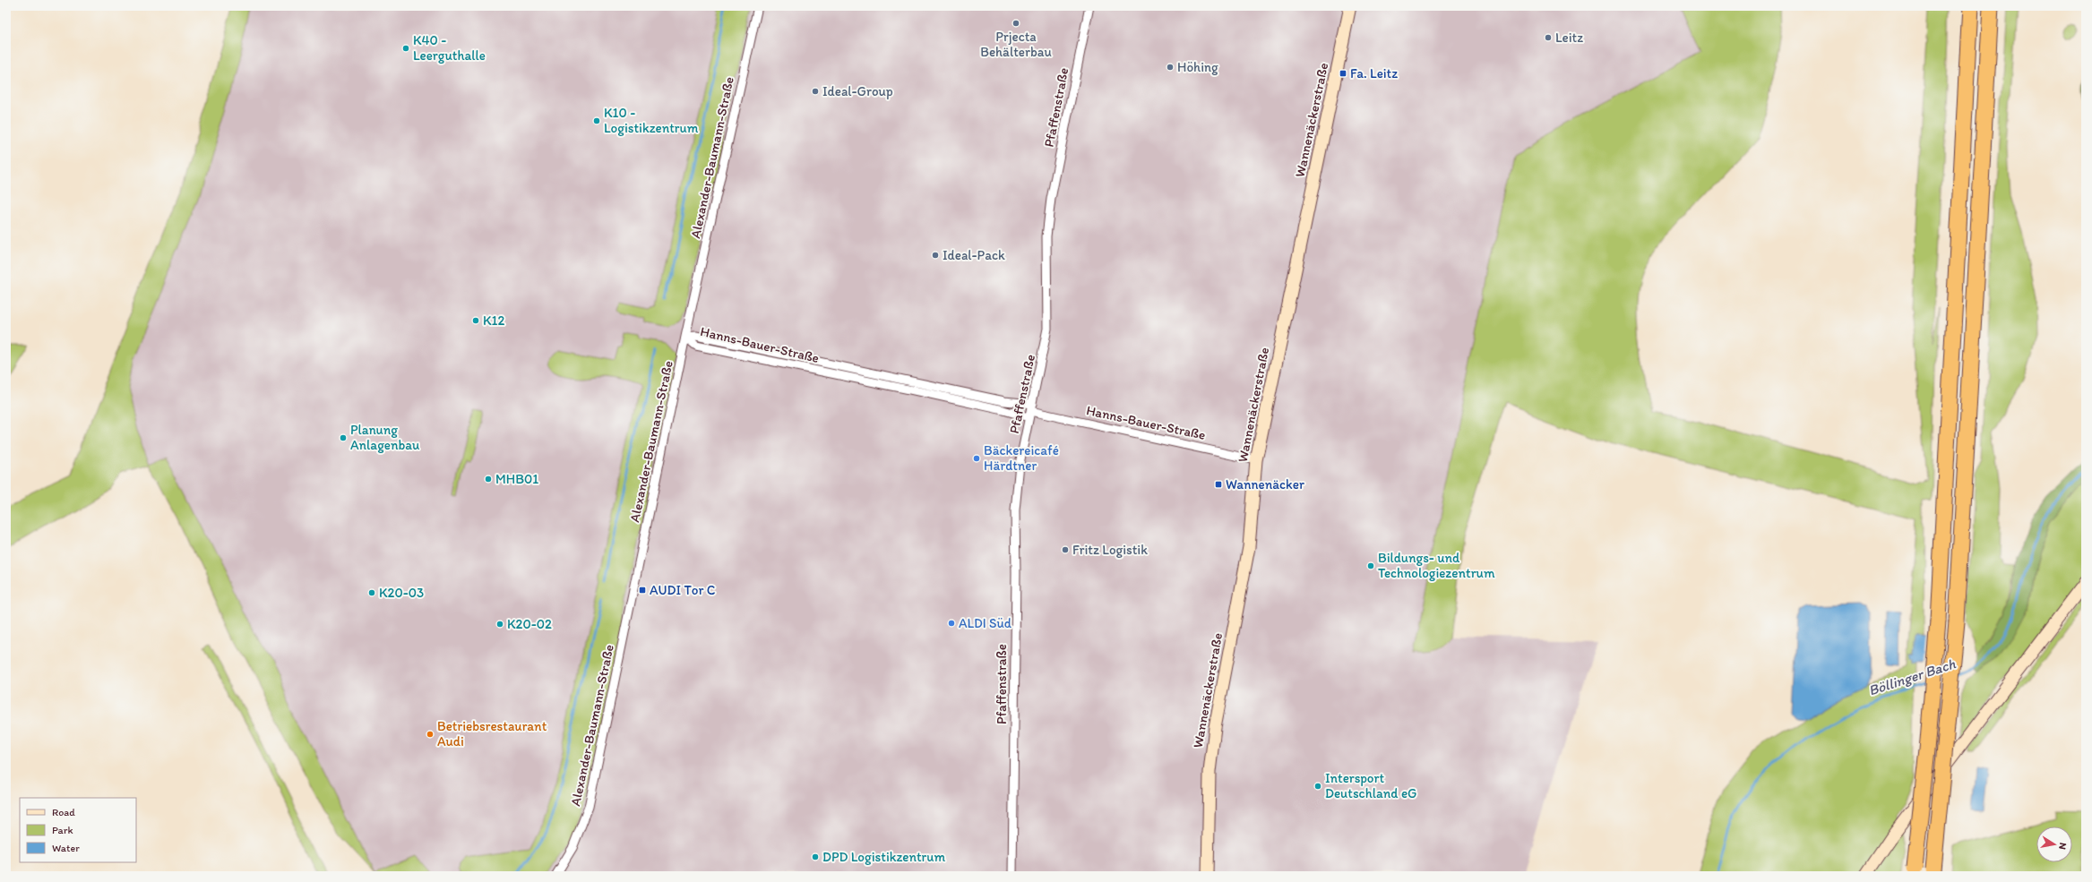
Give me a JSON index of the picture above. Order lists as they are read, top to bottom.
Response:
{
  "streets": {
    "street": [
      "Pfaffenstraße",
      "Wannenäckerstraße",
      "Alexander-Baumann-Straße",
      "Hanns-Bauer-Straße"
    ]
  },
  "crossings": [
    ["Pfaffenstraße", "Hanns-Bauer-Straße"],
    ["Wannenäckerstraße", "Hanns-Bauer-Straße"],
    ["Alexander-Baumann-Straße", "Hanns-Bauer-Straße"]
  ],
  "water": ["Böllinger Bach"],
  "places": {
    "other": [
      "Prjecta Behälterbau",
      "Leitz",
      "K40 - Leerguthalle",
      "Höhing",
      "Ideal-Group",
      "K10 - Logistikzentrum",
      "Ideal-Pack",
      "K12",
      "Planung Anlagenbau",
      "Bäckereicafé Härdtner",
      "MHB01",
      "Fritz Logistik",
      "Bildungs- und Technologiezentrum",
      "K20-03",
      "ALDI Süd",
      "K20-02",
      "Betriebsrestaurant Audi",
      "Intersport Deutschland eG",
      "DPD Logistikzentrum"
    ],
    "transit": ["Fa. Leitz", "Wannenäcker", "AUDI Tor C"]
  },
  "legend": ["Road", "Park", "Water"],
  "north": "right"
}
